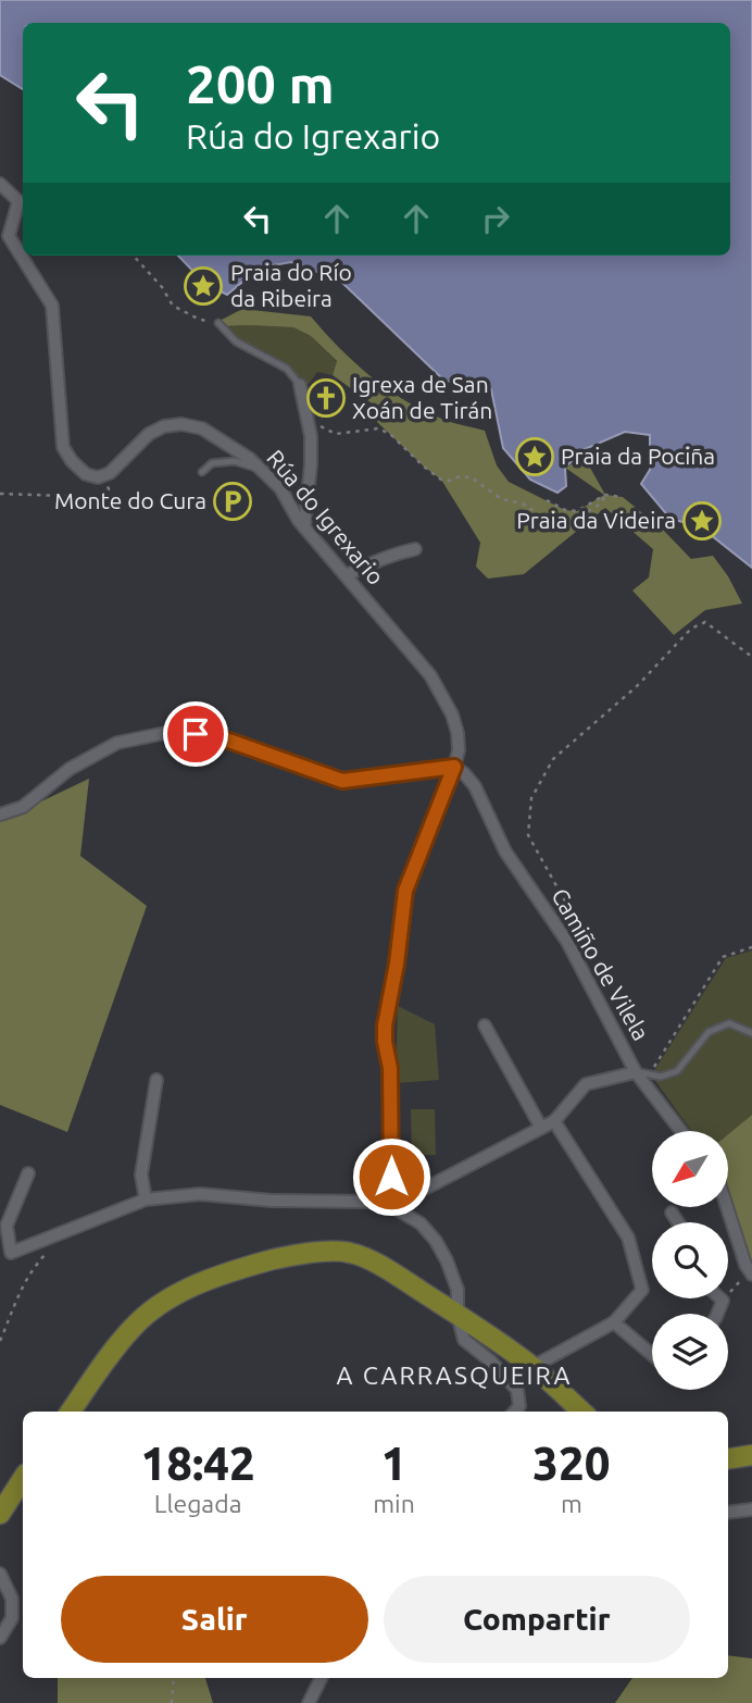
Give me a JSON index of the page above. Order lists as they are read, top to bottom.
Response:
{
  "streets": {
    "street": ["Rúa do Igrexario", "Camiño de Vilela"]
  },
  "crossings": [
    ["Rúa do Igrexario", "Camiño de Vilela"]
  ],
  "districts": ["A CARRASQUEIRA"],
  "places": {
    "place": ["Praia do Río da Ribeira", "Praia da Pociña", "Praia da Videira"],
    "church": ["Igrexa de San Xoán de Tirán"],
    "parking": ["Monte do Cura"]
  },
  "north": "bottom left",
  "page": {
    "turn": ["200 m", "Rúa do Igrexario"],
    "eta": [
      "18:42",
      "Llegada",
      "1",
      "min",
      "320",
      "m"
    ],
    "buttons": ["Salir", "Compartir"]
  }
}
